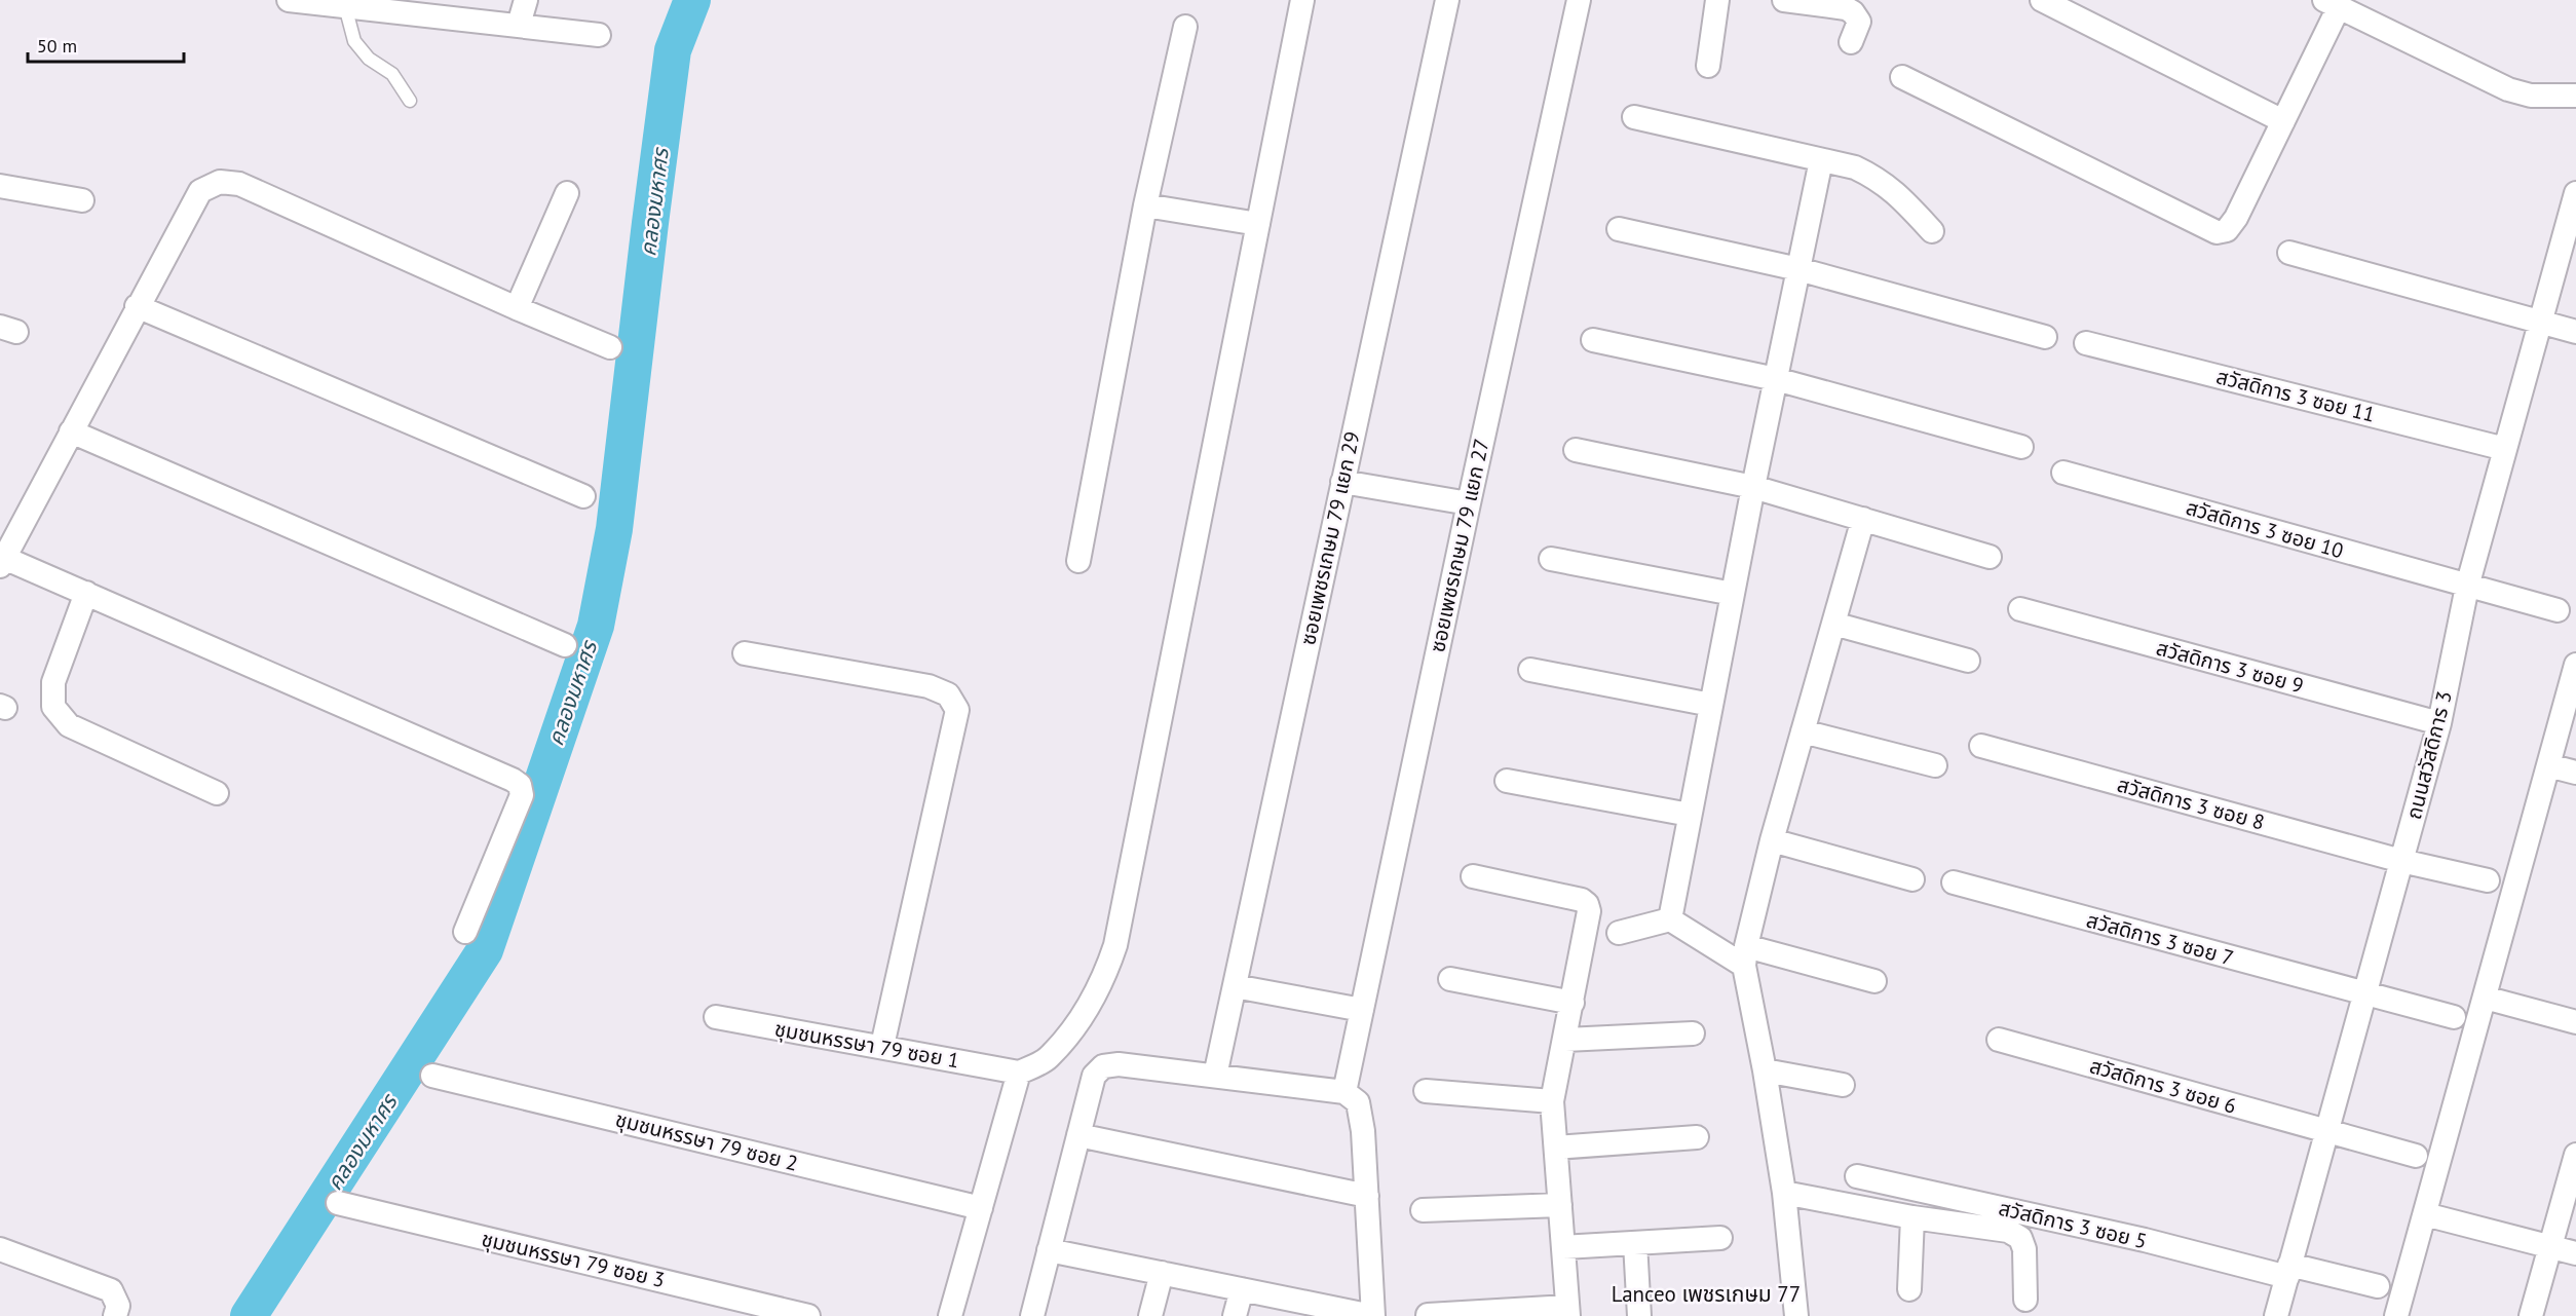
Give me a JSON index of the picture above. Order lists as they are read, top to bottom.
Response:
{
  "streets": {
    "street": [
      "สวัสดิการ 3 ซอย 11",
      "สวัสดิการ 3 ซอย 10",
      "ซอยเพชรเกษม 79 แยก 29",
      "ซอยเพชรเกษม 79 แยก 27",
      "สวัสดิการ 3 ซอย 9",
      "ถนนสวัสดิการ 3",
      "สวัสดิการ 3 ซอย 8",
      "สวัสดิการ 3 ซอย 7",
      "ชุมชนหรรษา 79 ซอย 1",
      "สวัสดิการ 3 ซอย 6",
      "ชุมชนหรรษา 79 ซอย 2",
      "สวัสดิการ 3 ซอย 5",
      "ชุมชนหรรษา 79 ซอย 3"
    ]
  },
  "crossings": [
    ["สวัสดิการ 3 ซอย 11", "ถนนสวัสดิการ 3"],
    ["สวัสดิการ 3 ซอย 10", "ถนนสวัสดิการ 3"],
    ["สวัสดิการ 3 ซอย 9", "ถนนสวัสดิการ 3"],
    ["ถนนสวัสดิการ 3", "สวัสดิการ 3 ซอย 8"],
    ["ถนนสวัสดิการ 3", "สวัสดิการ 3 ซอย 7"],
    ["ถนนสวัสดิการ 3", "สวัสดิการ 3 ซอย 6"],
    ["ถนนสวัสดิการ 3", "สวัสดิการ 3 ซอย 5"]
  ],
  "districts": ["Lanceo เพชรเกษม 77"],
  "water": ["คลองมหาศร"],
  "scale_bar": "50 m"
}
